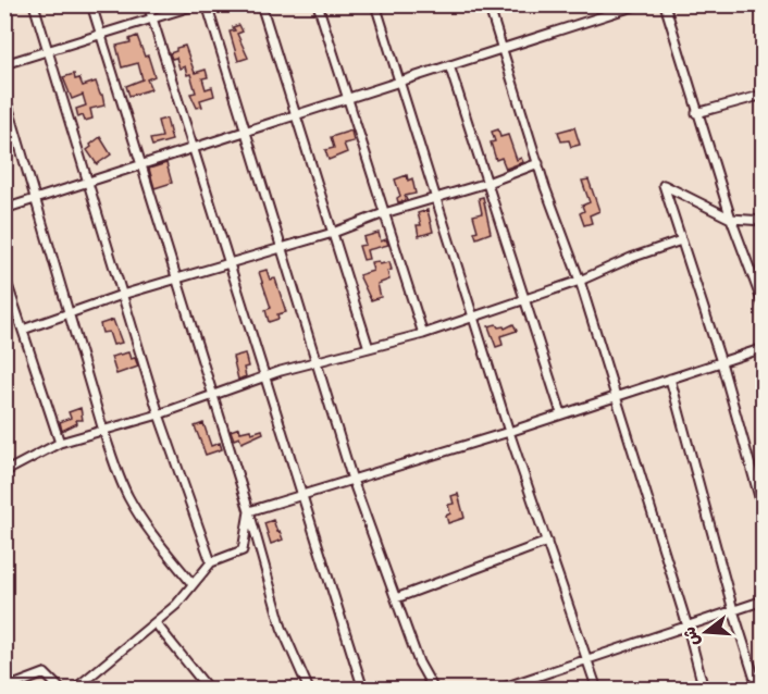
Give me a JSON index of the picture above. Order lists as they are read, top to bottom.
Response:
{
  "north": "left"
}
